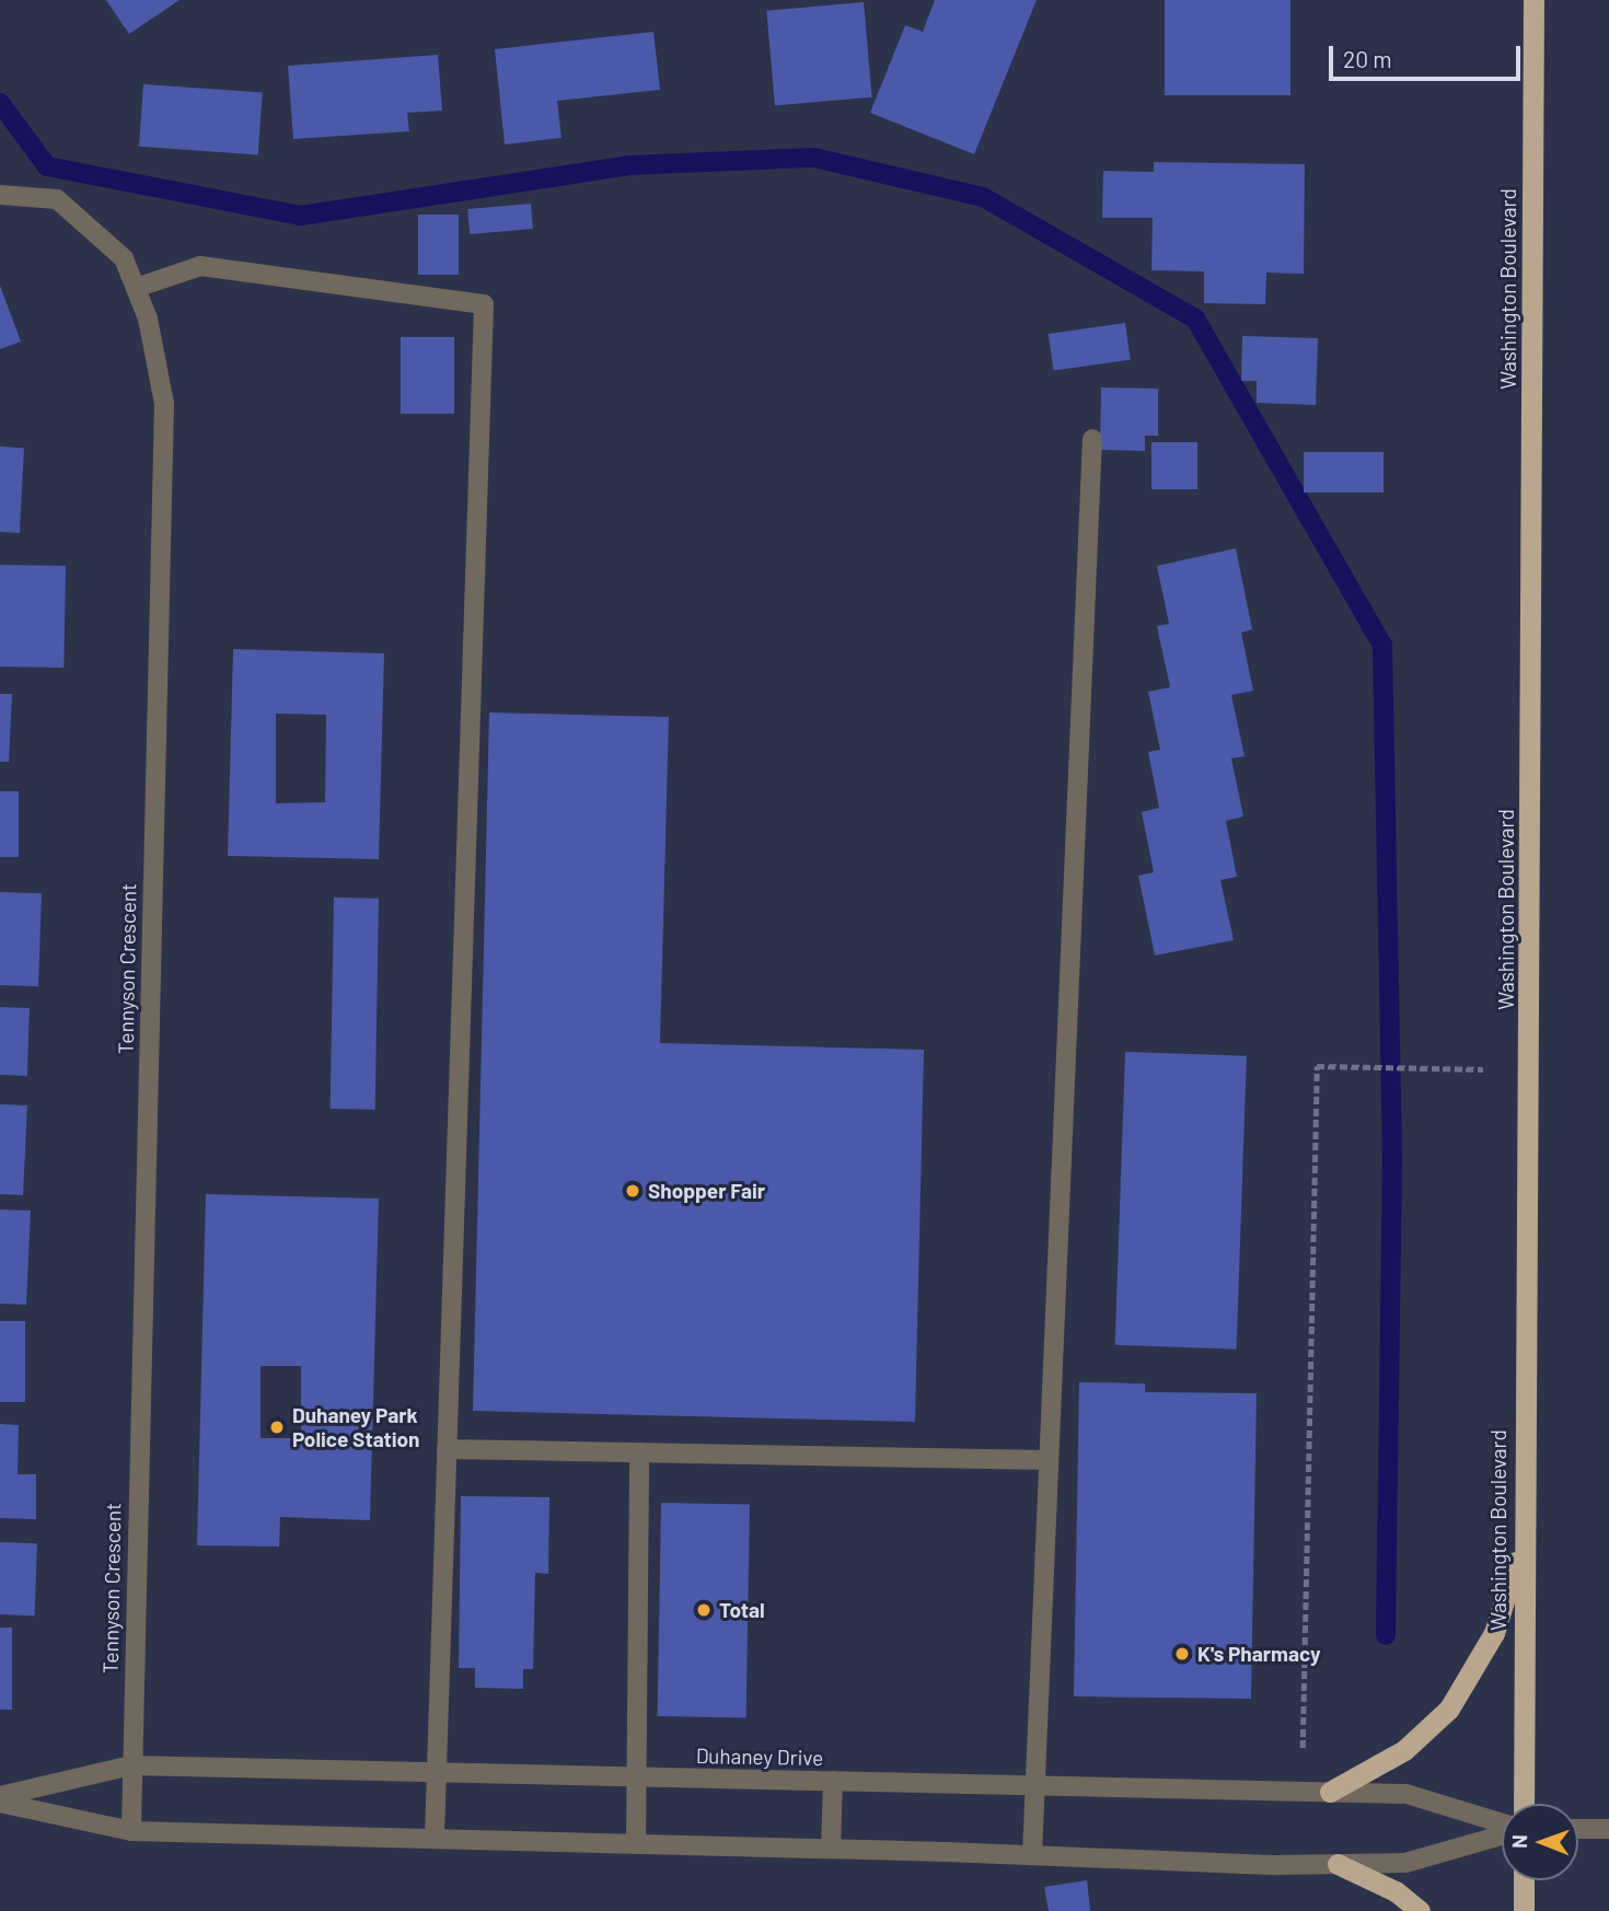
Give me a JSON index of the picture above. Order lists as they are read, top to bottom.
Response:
{
  "streets": {
    "highway": ["Washington Boulevard"],
    "street": ["Tennyson Crescent", "Duhaney Drive"]
  },
  "crossings": [
    ["Tennyson Crescent", "Duhaney Drive"]
  ],
  "places": [
    "Shopper Fair",
    "Duhaney Park Police Station",
    "Total",
    "K's Pharmacy"
  ],
  "scale_bar": "20 m",
  "north": "left"
}
